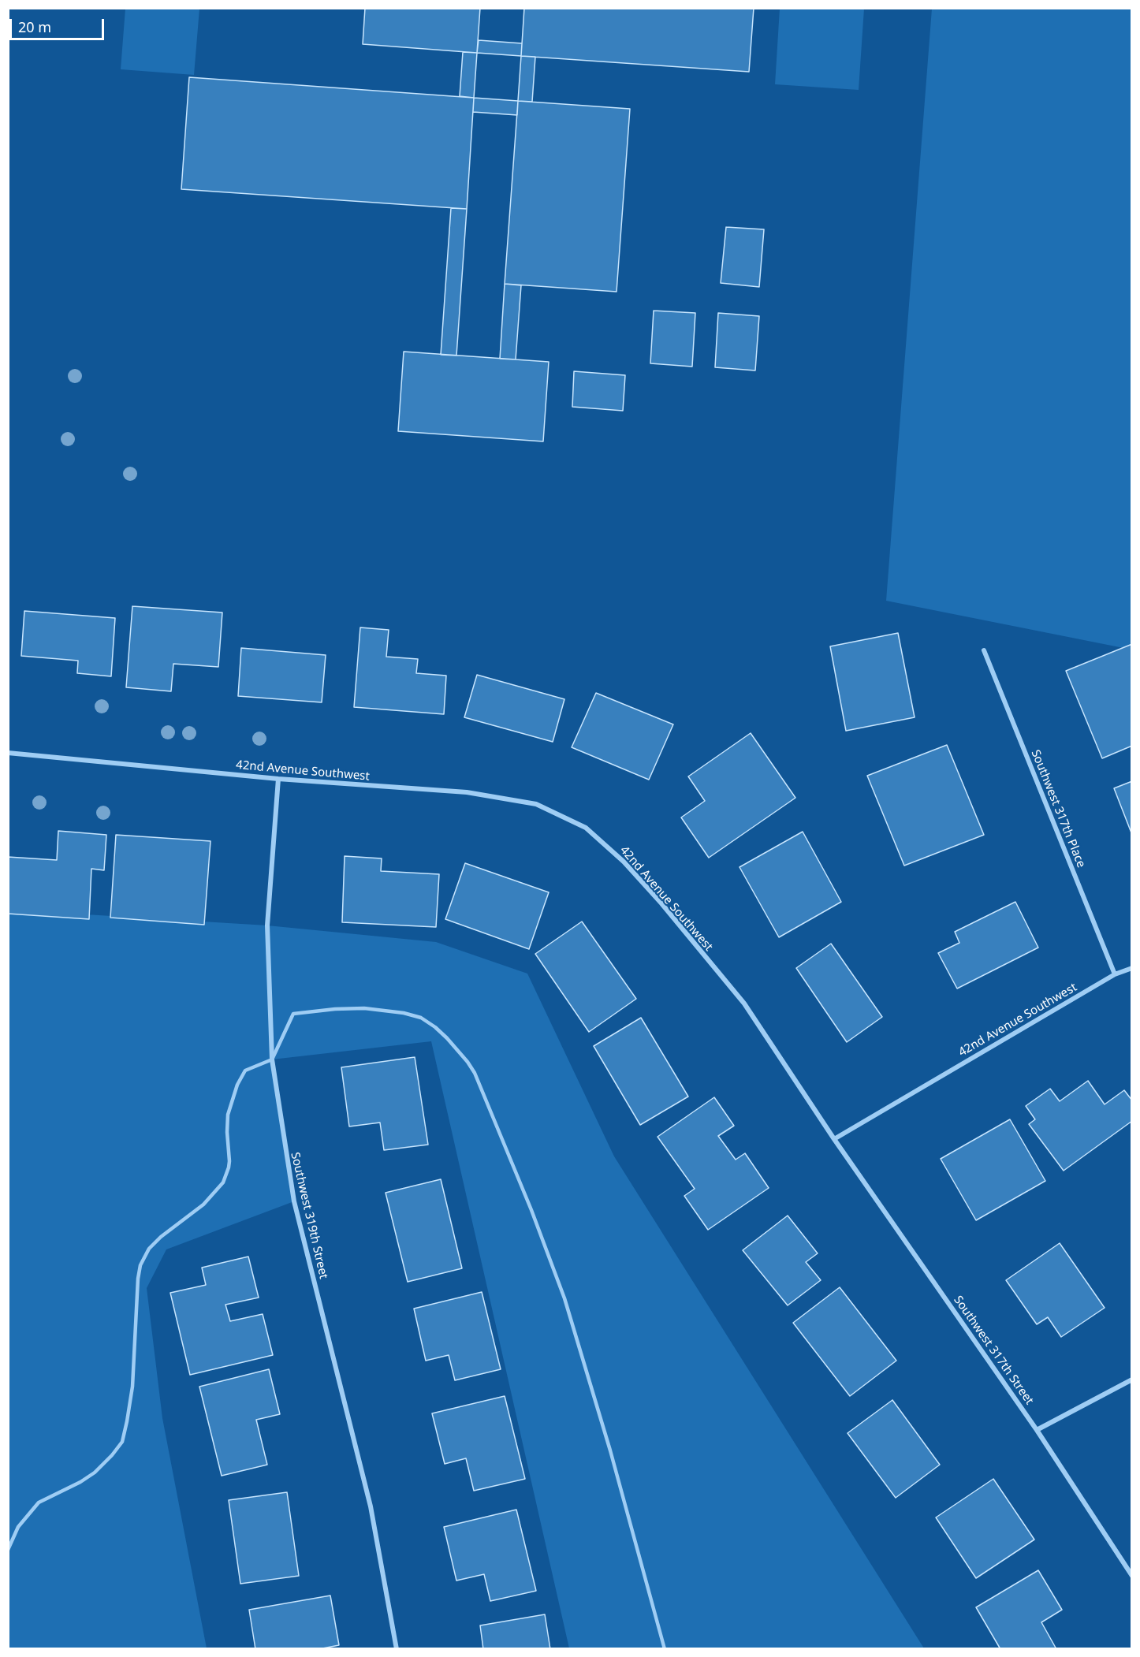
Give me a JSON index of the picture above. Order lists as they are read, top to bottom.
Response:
{
  "streets": {
    "street": [
      "42nd Avenue Southwest",
      "Southwest 317th Place",
      "Southwest 319th Street",
      "Southwest 317th Street"
    ]
  },
  "crossings": [
    ["42nd Avenue Southwest", "Southwest 317th Place"],
    ["42nd Avenue Southwest", "Southwest 319th Street"],
    ["42nd Avenue Southwest", "Southwest 317th Street"]
  ],
  "scale_bar": "20 m"
}
